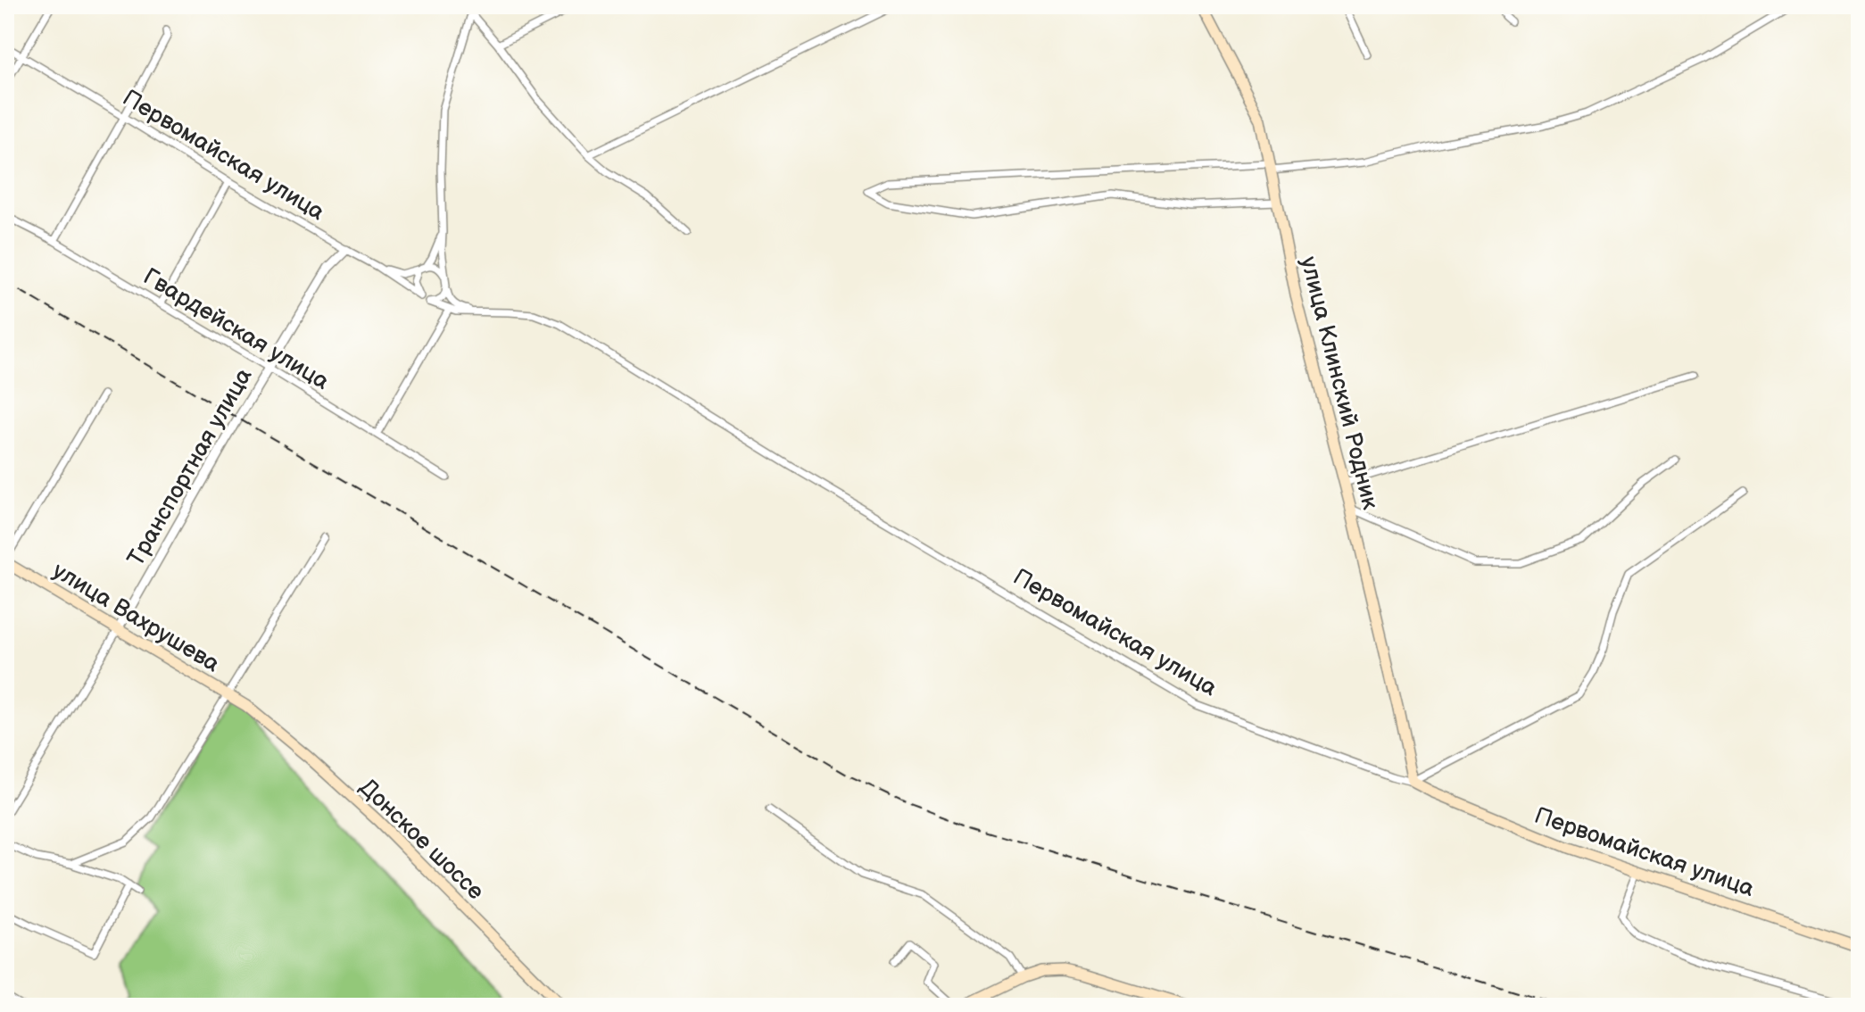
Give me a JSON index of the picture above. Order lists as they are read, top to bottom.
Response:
{
  "streets": {
    "main road": [
      "Первомайская улица",
      "улица Клинский Родник",
      "улица Вахрушева",
      "Донское шоссе"
    ],
    "street": ["Гвардейская улица", "Транспортная улица"]
  },
  "crossings": [
    ["Первомайская улица", "улица Клинский Родник"],
    ["Первомайская улица", "Транспортная улица"],
    ["Гвардейская улица", "Транспортная улица"],
    ["Транспортная улица", "улица Вахрушева"],
    ["улица Вахрушева", "Донское шоссе"]
  ]
}
